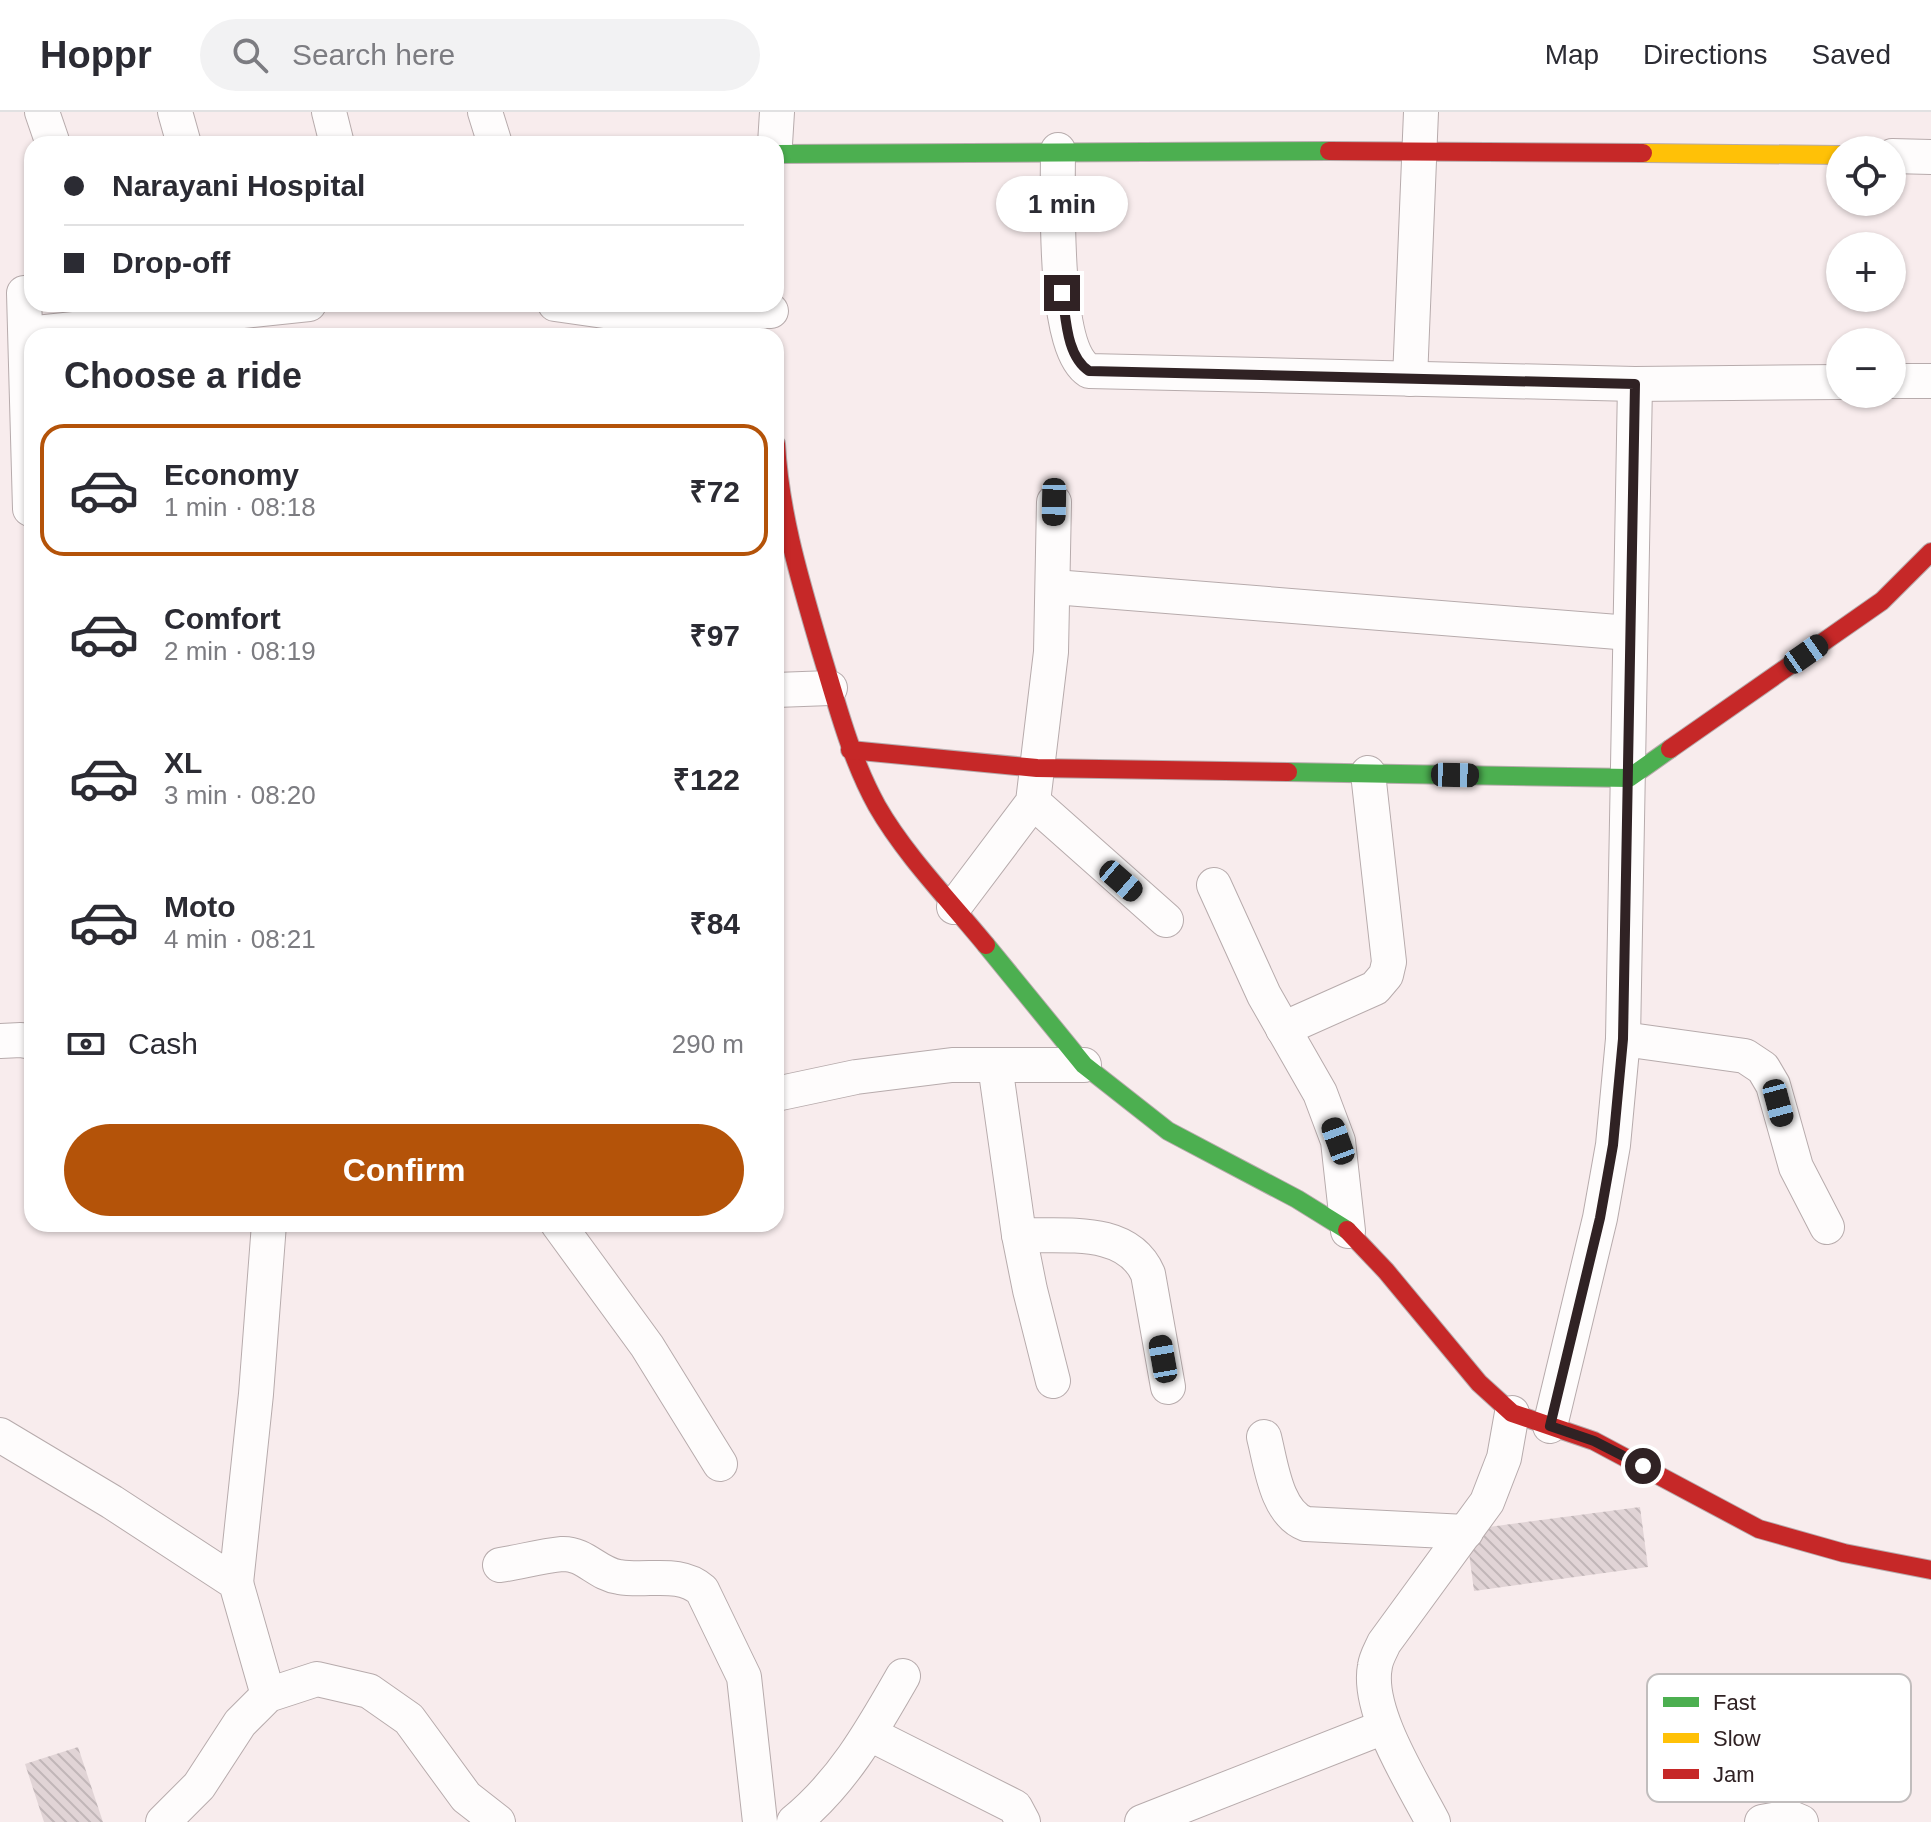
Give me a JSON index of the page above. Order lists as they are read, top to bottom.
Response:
{
  "legend": ["Fast", "Slow", "Jam"],
  "page": {
    "header": "Hoppr",
    "search": "Search here",
    "nav": ["Map", "Directions", "Saved"],
    "map_buttons": ["+", "−"],
    "banner": ["Narayani Hospital", "Drop-off"],
    "bubble": "1 min",
    "heading": "Choose a ride",
    "list": [
      {
        "name": "Economy",
        "note": "1 min · 08:18",
        "value": "₹72"
      },
      {
        "name": "Comfort",
        "note": "2 min · 08:19",
        "value": "₹97"
      },
      {
        "name": "XL",
        "note": "3 min · 08:20",
        "value": "₹122"
      },
      {
        "name": "Moto",
        "note": "4 min · 08:21",
        "value": "₹84"
      }
    ],
    "pay": ["Cash", "290 m"],
    "buttons": "Confirm"
  }
}
